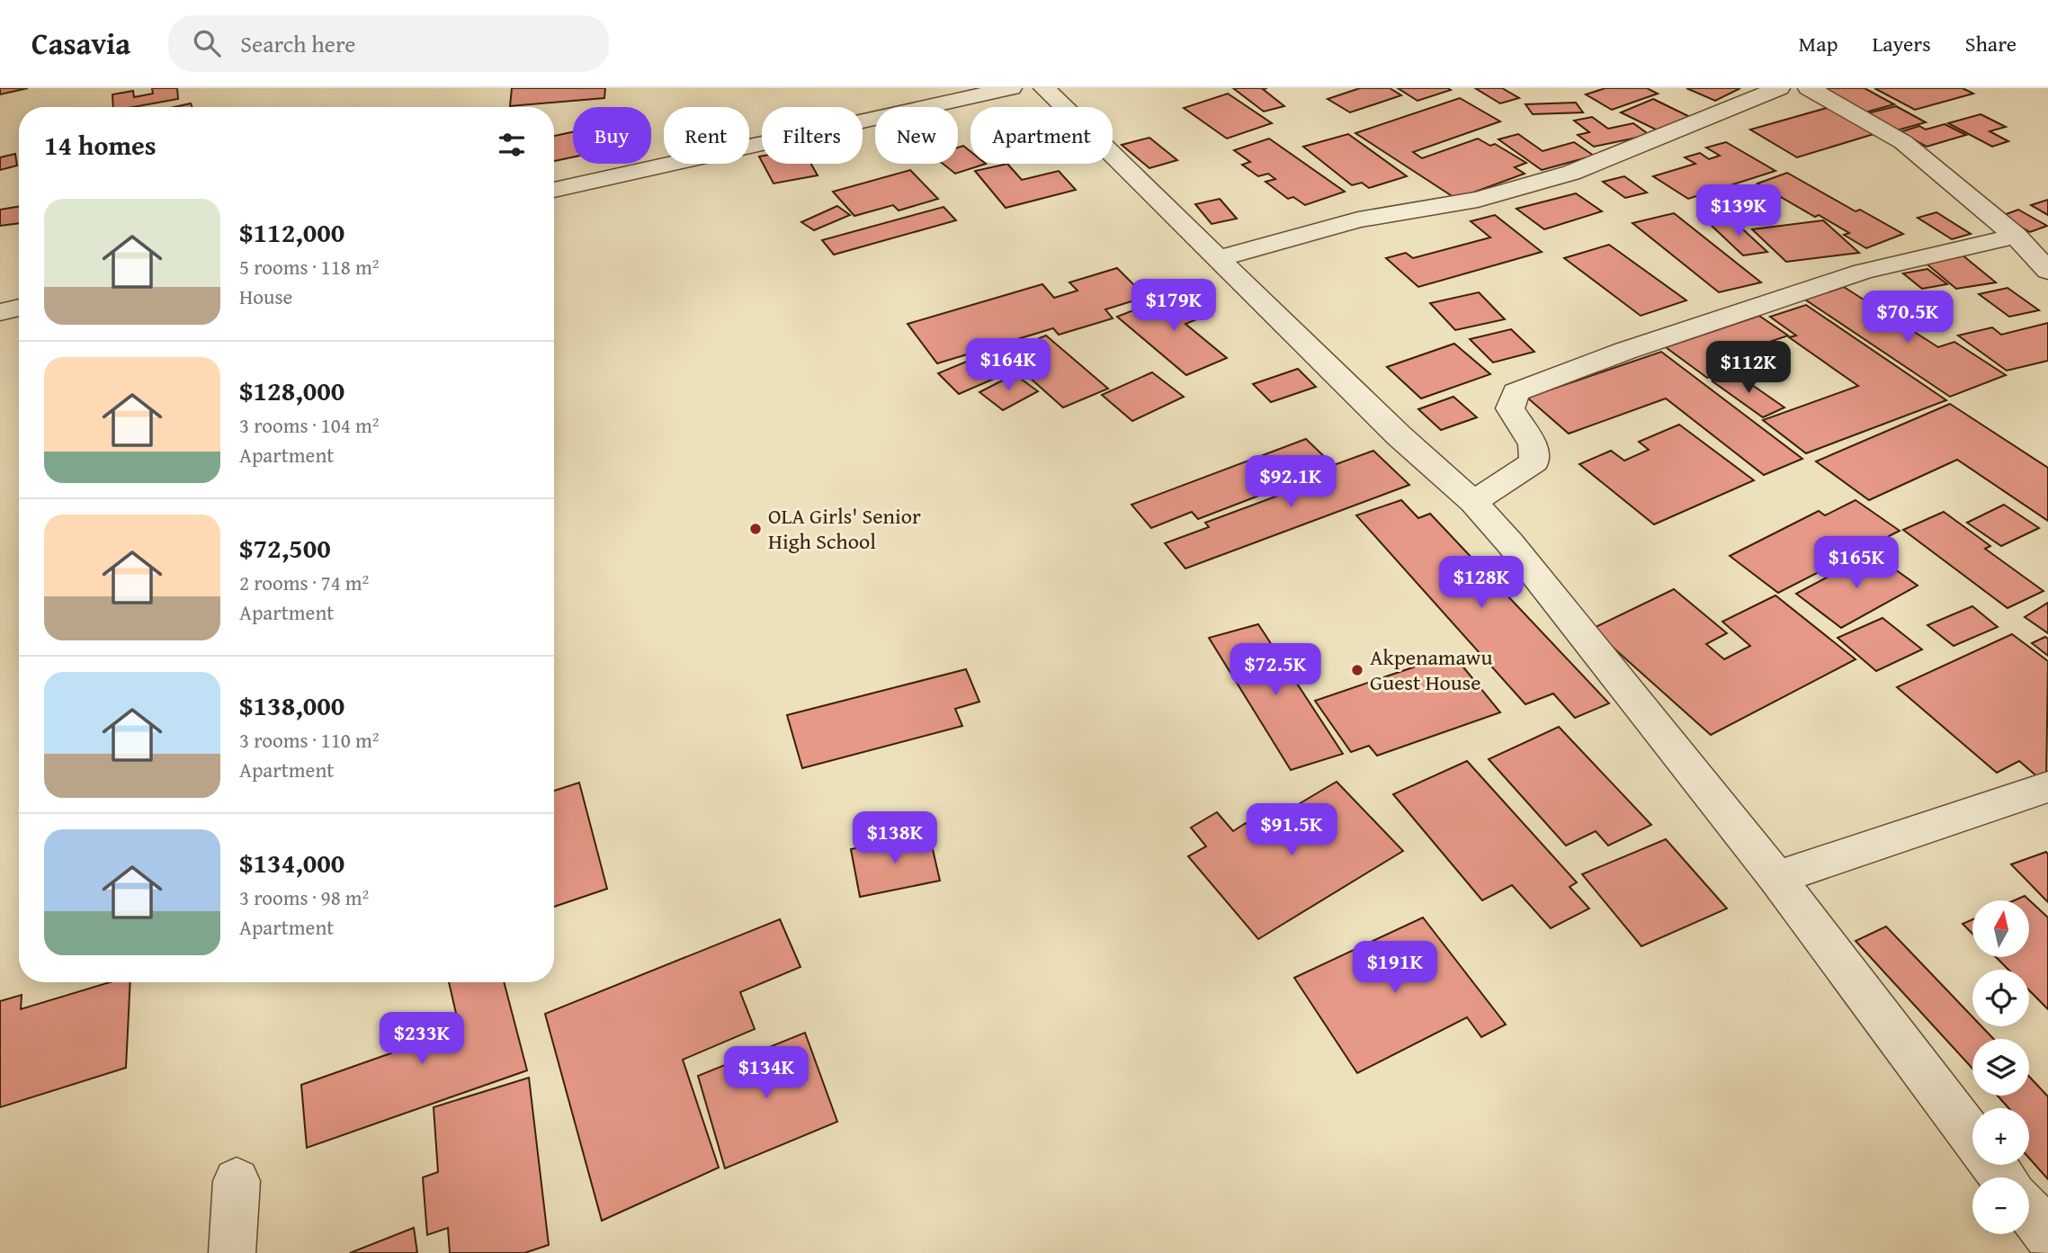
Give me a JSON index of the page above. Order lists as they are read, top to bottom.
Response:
{
  "places": ["OLA Girls' Senior High School", "Akpenamawu Guest House"],
  "north": "top",
  "page": {
    "header": "Casavia",
    "search": "Search here",
    "nav": ["Map", "Layers", "Share"],
    "chip": [
      "Buy",
      "Rent",
      "Filters",
      "New",
      "Apartment"
    ],
    "heading": "14 homes",
    "list": [
      {
        "name": "$112,000",
        "note": "5 rooms · 118 m² · House"
      },
      {
        "name": "$128,000",
        "note": "3 rooms · 104 m² · Apartment"
      },
      {
        "name": "$72,500",
        "note": "2 rooms · 74 m² · Apartment"
      },
      {
        "name": "$138,000",
        "note": "3 rooms · 110 m² · Apartment"
      },
      {
        "name": "$134,000",
        "note": "3 rooms · 98 m² · Apartment"
      }
    ],
    "price": [
      "$139K",
      "$179K",
      "$70.5K",
      "$164K",
      "$112K",
      "$92.1K",
      "$165K",
      "$128K",
      "$72.5K",
      "$91.5K",
      "$138K",
      "$191K",
      "$233K",
      "$134K"
    ],
    "map_buttons": ["+", "−"]
  }
}
